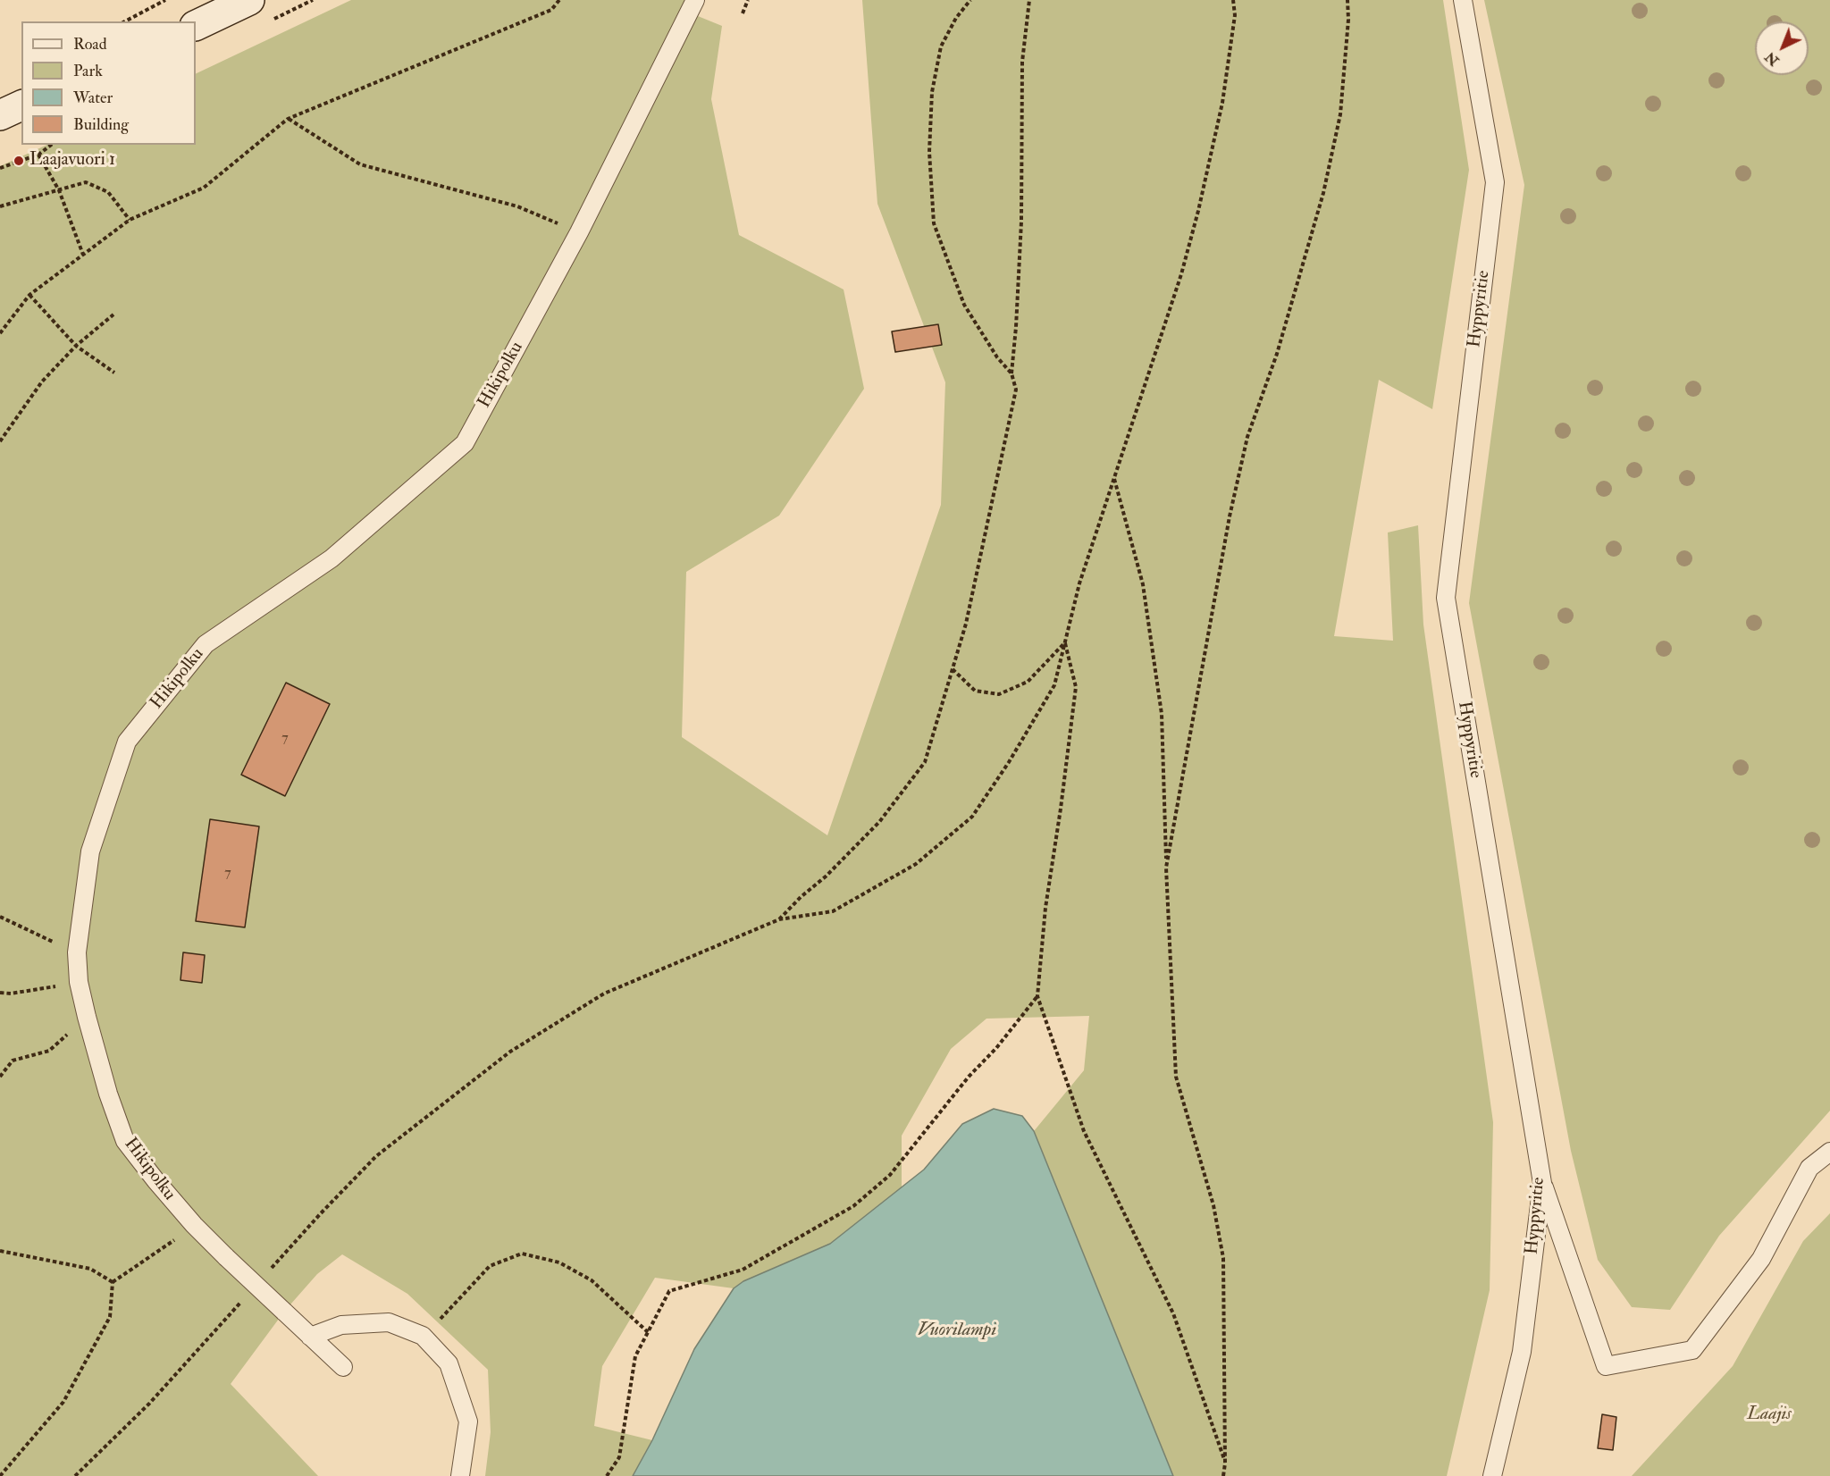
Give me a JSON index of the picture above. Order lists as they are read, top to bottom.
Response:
{
  "streets": {
    "lane": ["Hyppyritie", "Hikipolku"]
  },
  "water": ["Vuorilampi"],
  "parks": ["Laajis"],
  "places": ["Laajavuori 1"],
  "house_numbers": ["7", "7"],
  "legend": [
    "Road",
    "Park",
    "Water",
    "Building"
  ],
  "north": "bottom left"
}
